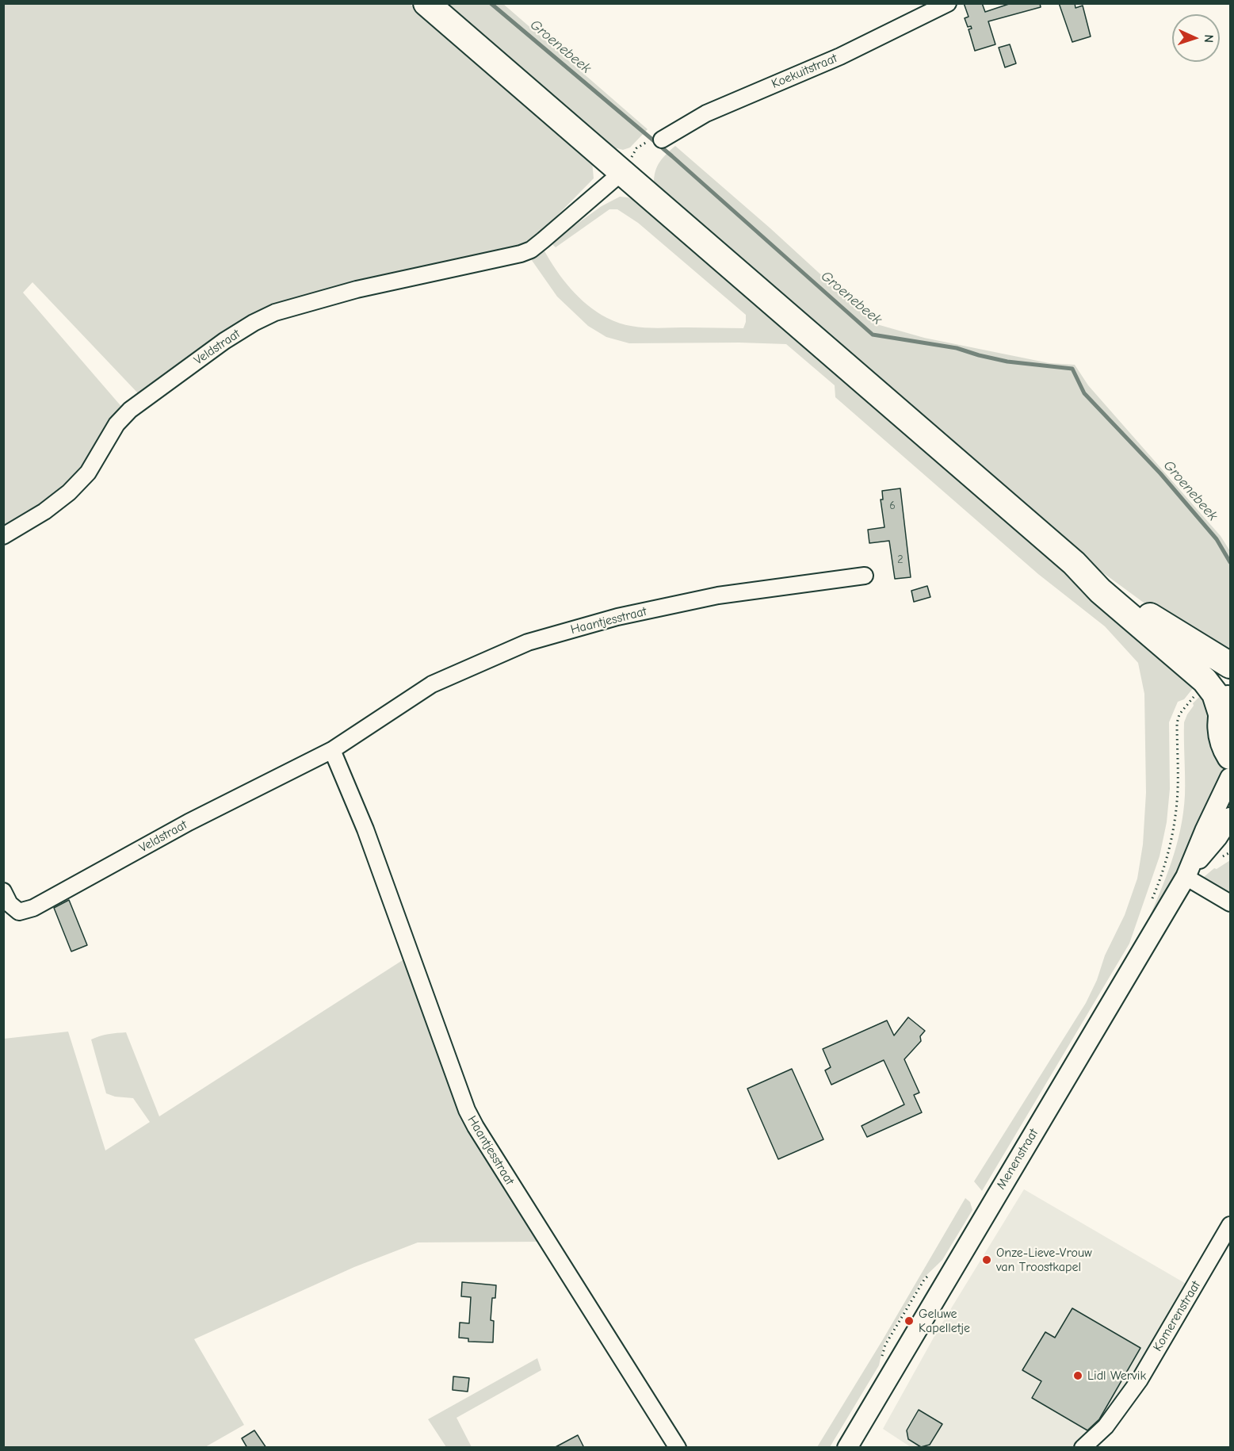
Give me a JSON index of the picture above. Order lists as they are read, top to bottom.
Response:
{
  "streets": {
    "street": [
      "Koekuitstraat",
      "Veldstraat",
      "Haantjesstraat",
      "Menenstraat",
      "Komerenstraat"
    ]
  },
  "crossings": [
    ["Veldstraat", "Haantjesstraat"]
  ],
  "water": ["Groenebeek"],
  "places": ["Onze-Lieve-Vrouw van Troostkapel", "Geluwe Kapelletje", "Lidl Wervik"],
  "house_numbers": ["6", "2"],
  "north": "right"
}
